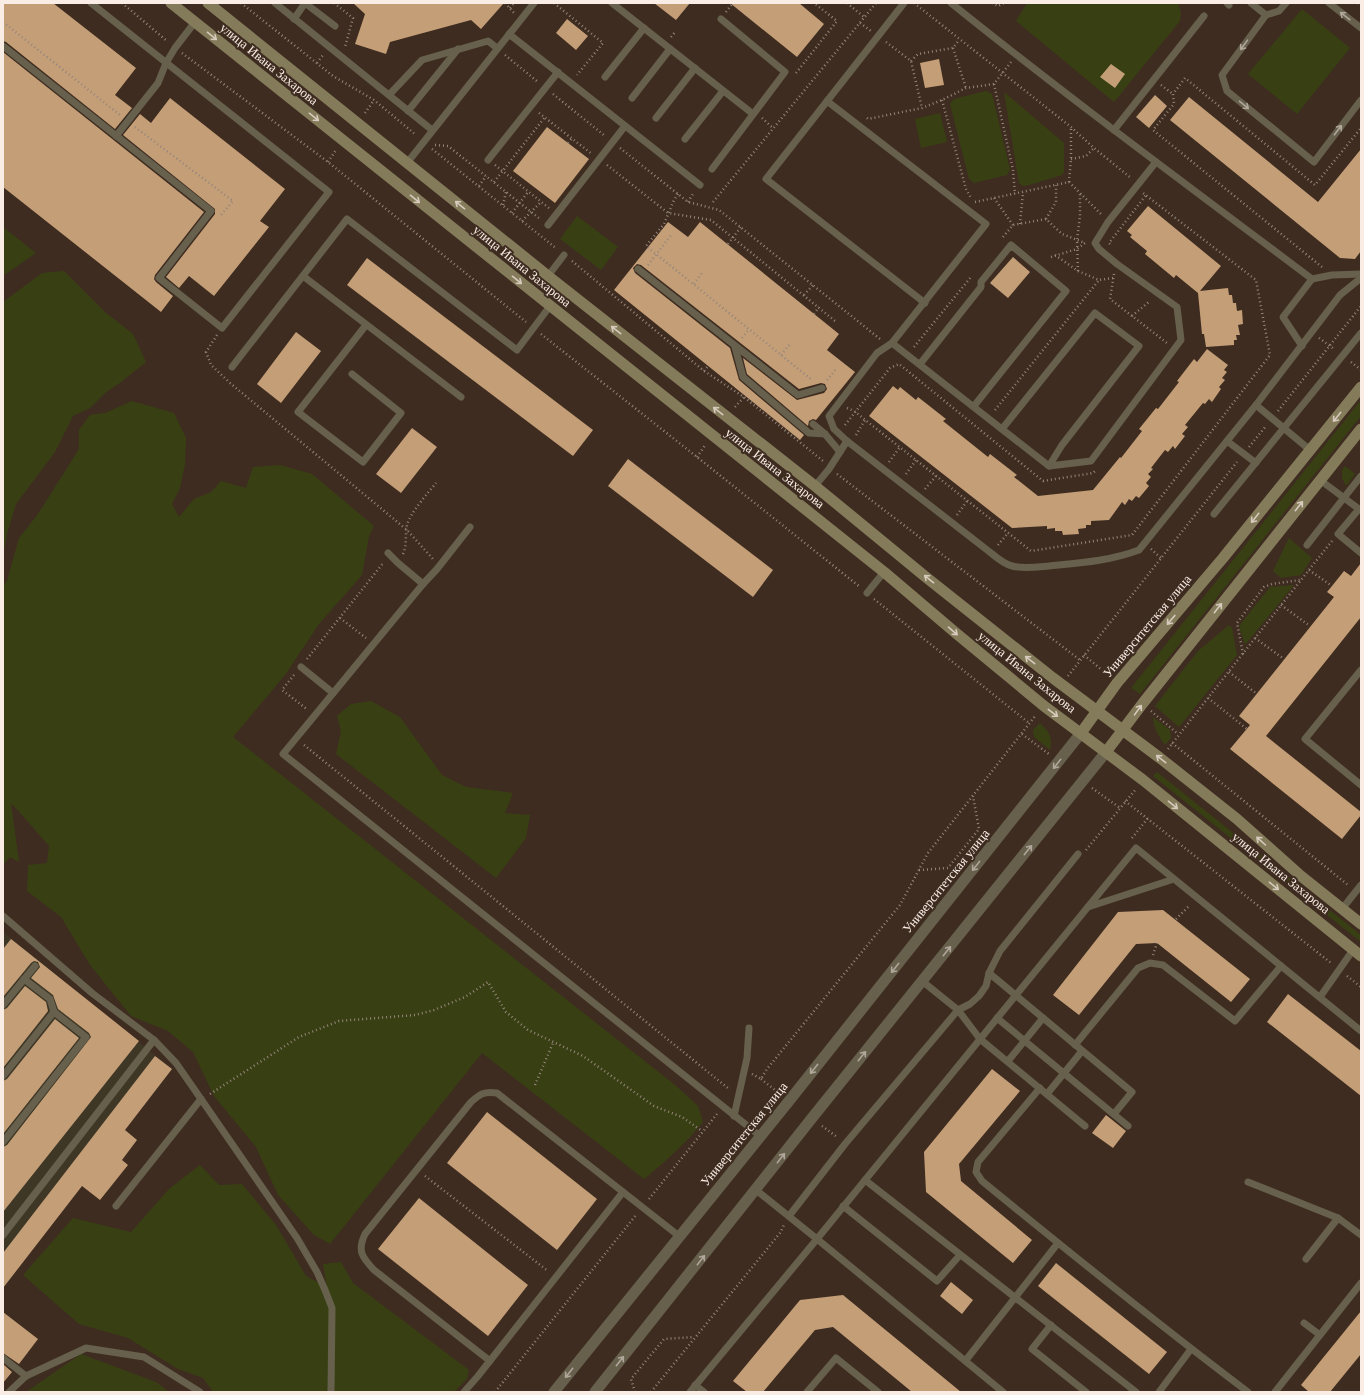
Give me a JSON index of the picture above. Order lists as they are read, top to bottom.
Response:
{
  "streets": {
    "main road": ["улица Ивана Захарова", "Университетская улица"]
  },
  "crossings": [
    ["улица Ивана Захарова", "Университетская улица"]
  ]
}
